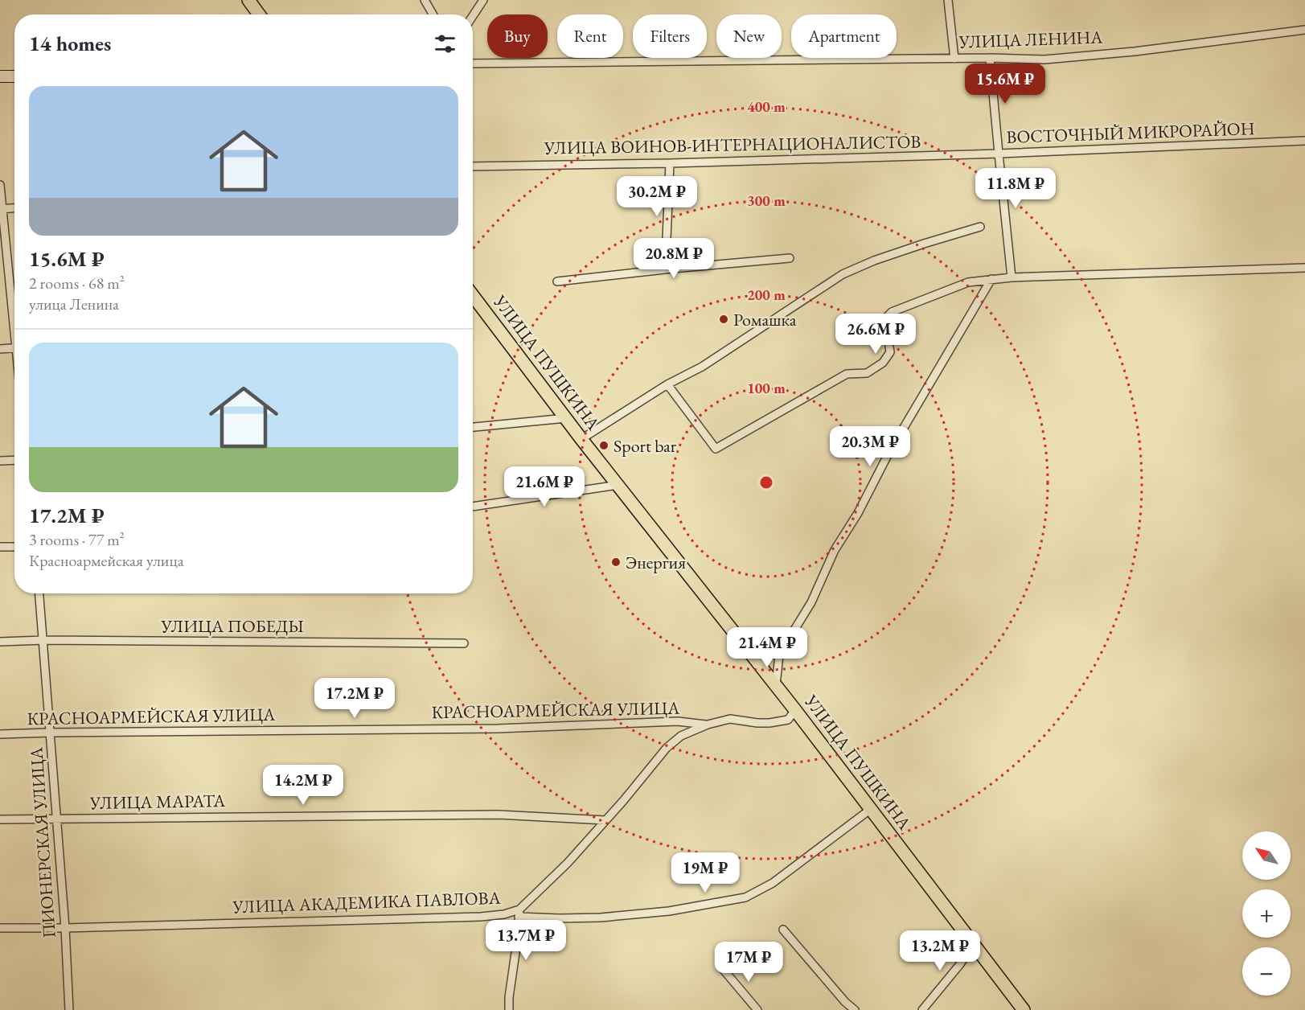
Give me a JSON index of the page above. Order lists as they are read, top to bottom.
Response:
{
  "streets": {
    "main road": ["УЛИЦА ПУШКИНА"],
    "street": [
      "УЛИЦА ЛЕНИНА",
      "ВОСТОЧНЫЙ МИКРОРАЙОН",
      "УЛИЦА ВОИНОВ-ИНТЕРНАЦИОНАЛИСТОВ",
      "УЛИЦА ПОБЕДЫ",
      "КРАСНОАРМЕЙСКАЯ УЛИЦА",
      "УЛИЦА МАРАТА",
      "ПИОНЕРСКАЯ УЛИЦА",
      "УЛИЦА АКАДЕМИКА ПАВЛОВА"
    ]
  },
  "crossings": [
    ["ВОСТОЧНЫЙ МИКРОРАЙОН", "УЛИЦА ВОИНОВ-ИНТЕРНАЦИОНАЛИСТОВ"],
    ["УЛИЦА ПУШКИНА", "УЛИЦА АКАДЕМИКА ПАВЛОВА"],
    ["УЛИЦА ПОБЕДЫ", "ПИОНЕРСКАЯ УЛИЦА"],
    ["КРАСНОАРМЕЙСКАЯ УЛИЦА", "ПИОНЕРСКАЯ УЛИЦА"],
    ["КРАСНОАРМЕЙСКАЯ УЛИЦА", "УЛИЦА АКАДЕМИКА ПАВЛОВА"],
    ["УЛИЦА МАРАТА", "ПИОНЕРСКАЯ УЛИЦА"],
    ["УЛИЦА МАРАТА", "УЛИЦА АКАДЕМИКА ПАВЛОВА"],
    ["ПИОНЕРСКАЯ УЛИЦА", "УЛИЦА АКАДЕМИКА ПАВЛОВА"]
  ],
  "places": ["Ромашка", "Sport bar", "Энергия"],
  "north": "top left",
  "page": {
    "chip": [
      "Buy",
      "Rent",
      "Filters",
      "New",
      "Apartment"
    ],
    "heading": "14 homes",
    "price": [
      "15.6M ₽",
      "11.8M ₽",
      "30.2M ₽",
      "20.8M ₽",
      "26.6M ₽",
      "20.3M ₽",
      "21.6M ₽",
      "21.4M ₽",
      "17.2M ₽",
      "14.2M ₽",
      "19M ₽",
      "13.7M ₽",
      "13.2M ₽",
      "17M ₽"
    ],
    "list": [
      {
        "name": "15.6M ₽",
        "note": "2 rooms · 68 m² · улица Ленина"
      },
      {
        "name": "17.2M ₽",
        "note": "3 rooms · 77 m² · Красноармейская улица"
      }
    ],
    "map_buttons": ["+", "−"]
  },
  "rings": [
    "400 m",
    "300 m",
    "200 m",
    "100 m"
  ]
}
